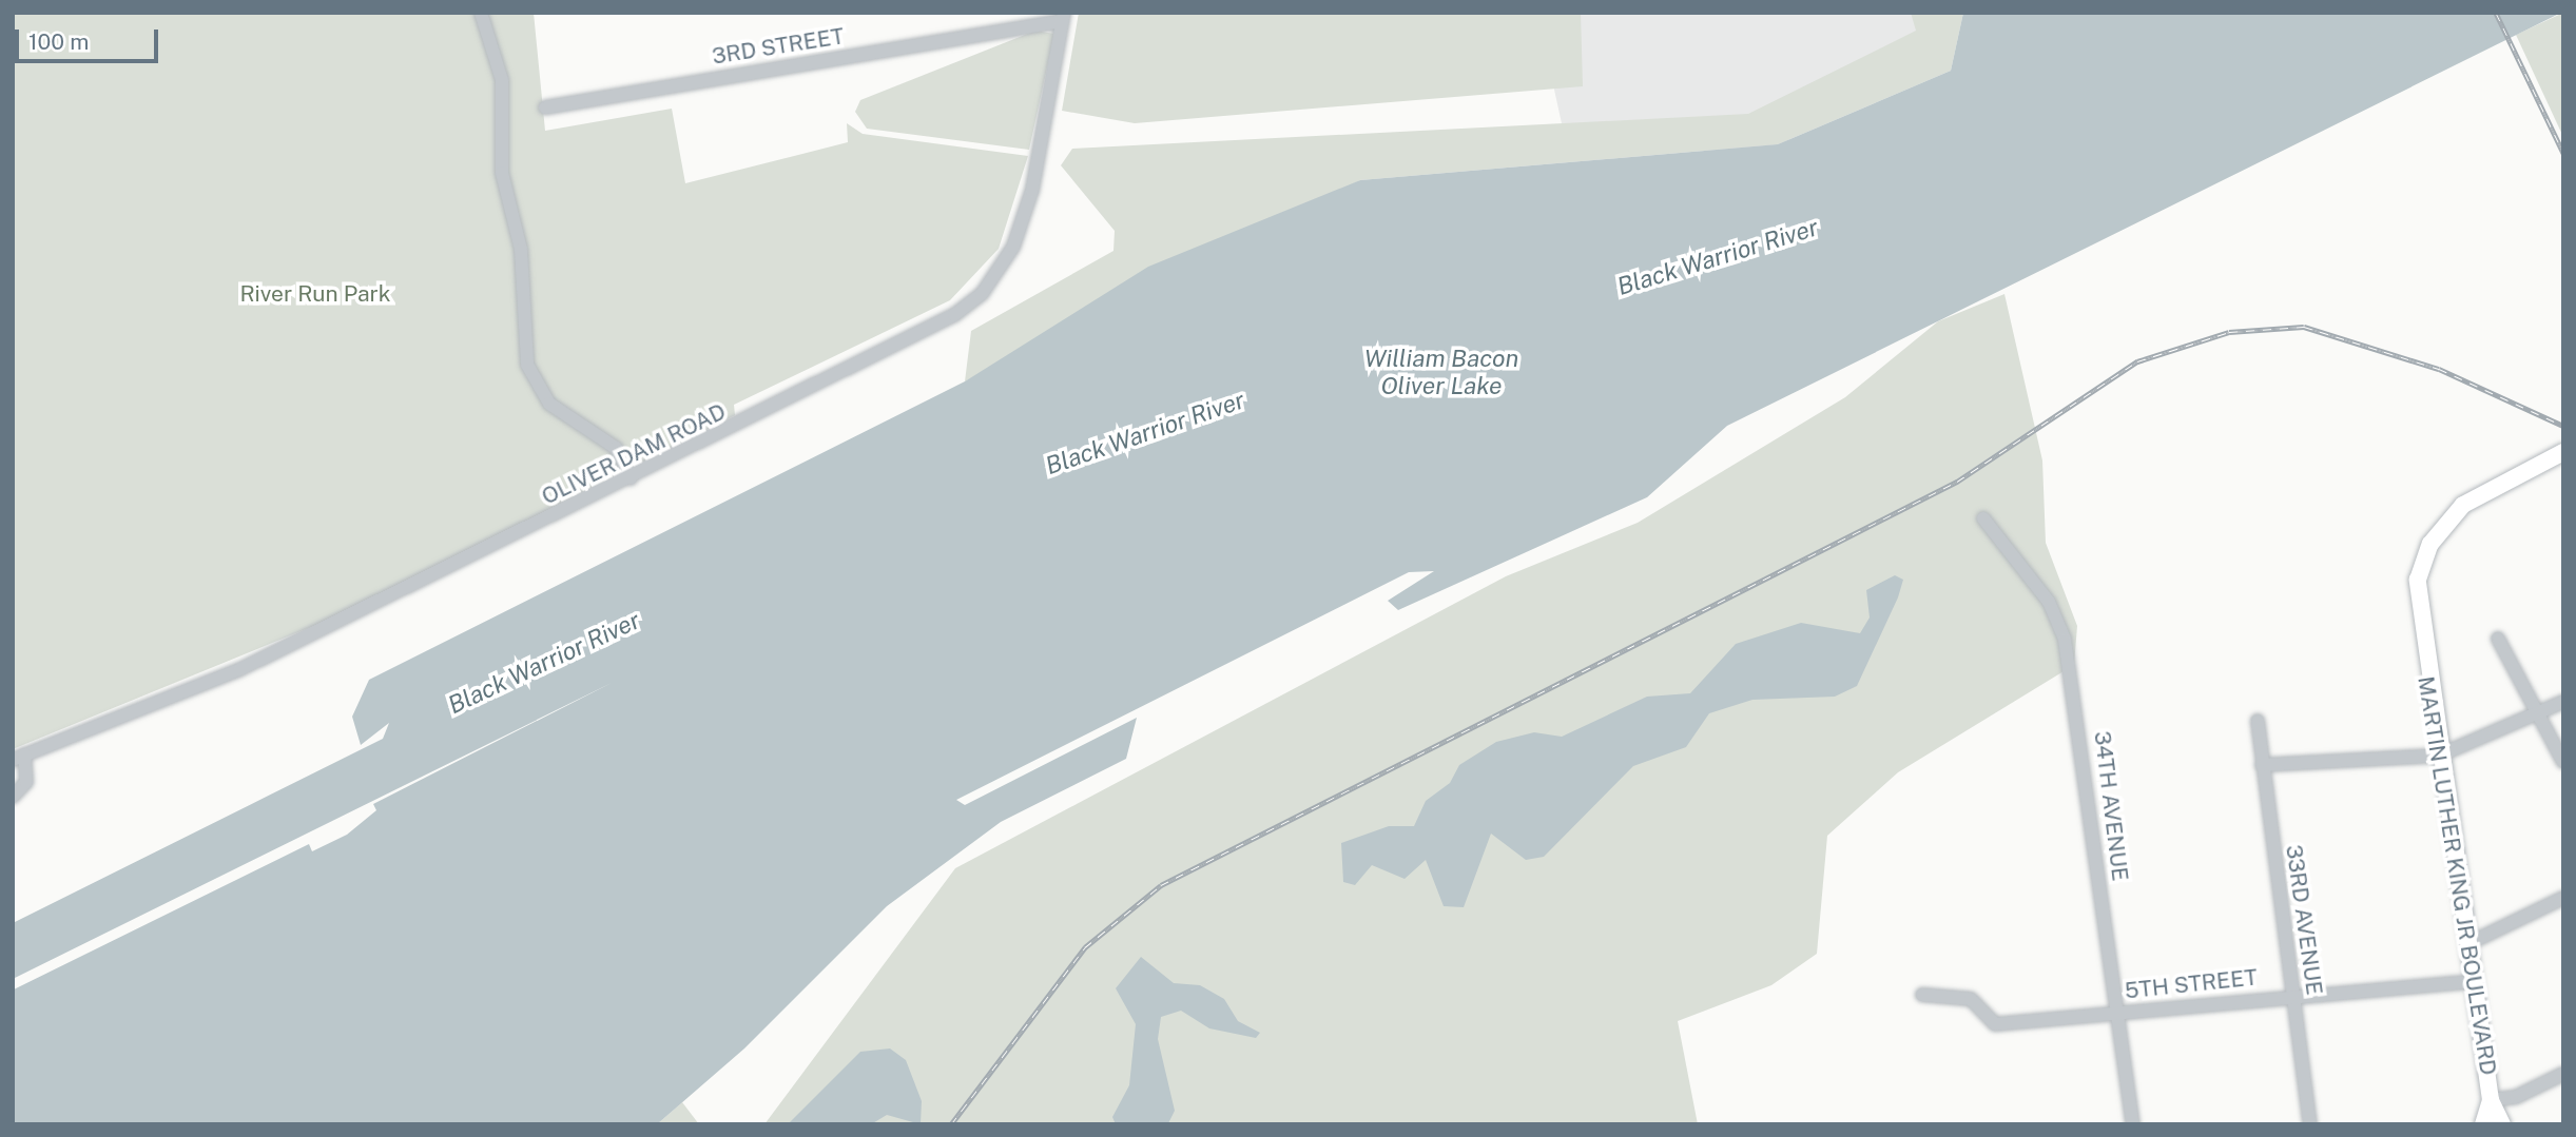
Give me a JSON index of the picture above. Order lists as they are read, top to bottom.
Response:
{
  "streets": {
    "main road": ["MARTIN LUTHER KING JR BOULEVARD"],
    "street": [
      "3RD STREET",
      "OLIVER DAM ROAD",
      "34TH AVENUE",
      "33RD AVENUE",
      "5TH STREET"
    ]
  },
  "crossings": [
    ["3RD STREET", "OLIVER DAM ROAD"],
    ["34TH AVENUE", "5TH STREET"],
    ["MARTIN LUTHER KING JR BOULEVARD", "5TH STREET"],
    ["33RD AVENUE", "5TH STREET"]
  ],
  "water": ["Black Warrior River", "William Bacon Oliver Lake"],
  "parks": ["River Run Park"],
  "scale_bar": "100 m"
}
